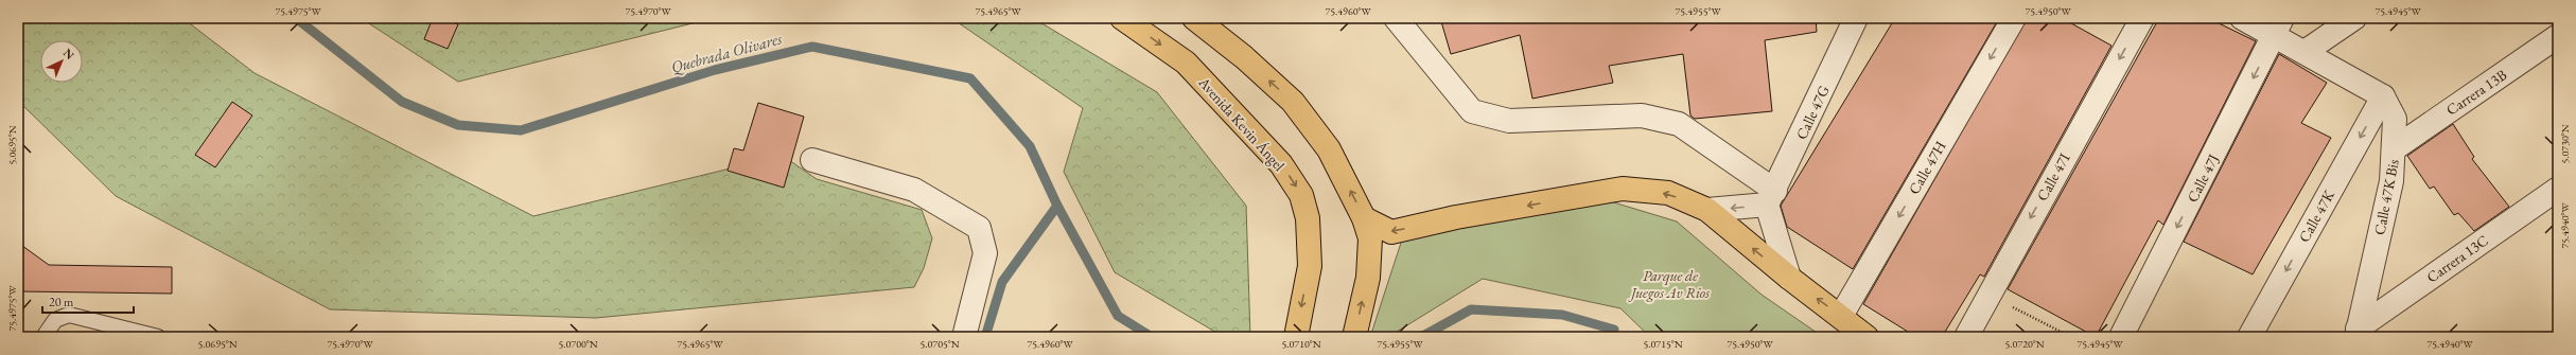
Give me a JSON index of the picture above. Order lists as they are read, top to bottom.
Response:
{
  "streets": {
    "main road": ["Avenida Kevin Ángel"],
    "street": [
      "Carrera 13B",
      "Calle 47G",
      "Calle 47H",
      "Calle 47I",
      "Calle 47J",
      "Calle 47K Bis",
      "Calle 47K",
      "Carrera 13C"
    ]
  },
  "crossings": [
    ["Carrera 13B", "Calle 47K Bis"],
    ["Calle 47K Bis", "Calle 47K"],
    ["Calle 47K Bis", "Carrera 13C"]
  ],
  "one_way": [
    "Calle 47H",
    "Calle 47I",
    "Calle 47J",
    "Calle 47K"
  ],
  "water": ["Quebrada Olivares"],
  "parks": ["Parque de Juegos Av Rios"],
  "scale_bar": "20 m",
  "north": "top right",
  "coordinates": [
    "75.4975°W",
    "75.4970°W",
    "75.4965°W",
    "75.4960°W",
    "75.4955°W",
    "75.4950°W",
    "75.4945°W",
    "5.0730°N",
    "5.0695°N",
    "75.4940°W",
    "5.0700°N",
    "5.0705°N",
    "5.0710°N",
    "5.0715°N",
    "5.0720°N"
  ]
}
